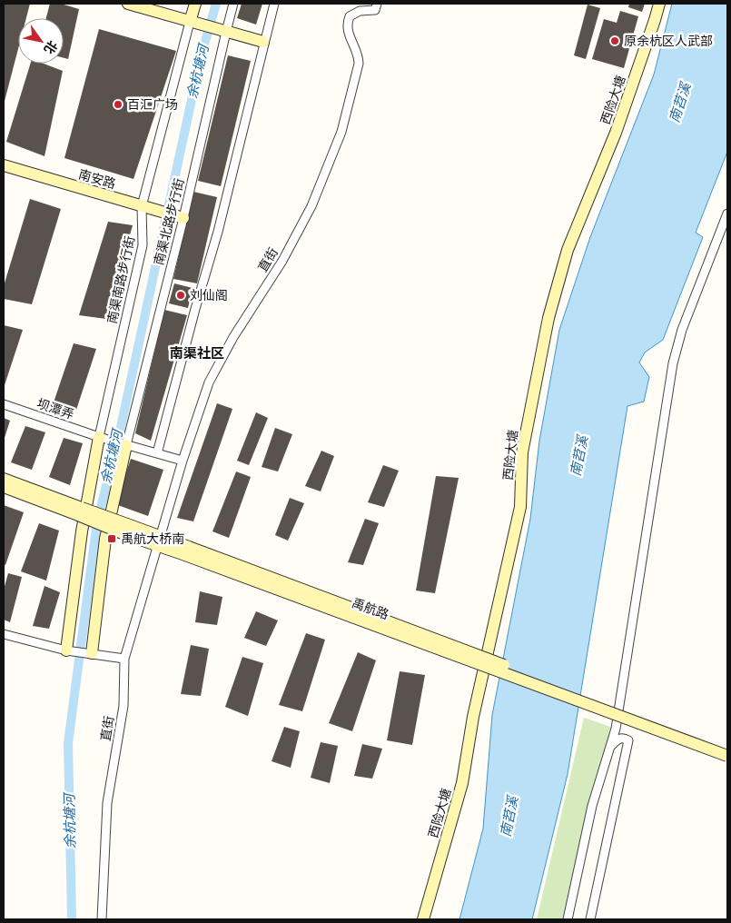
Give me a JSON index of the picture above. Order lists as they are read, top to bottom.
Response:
{
  "streets": {
    "street": [
      "西险大塘",
      "南安路",
      "南渠北路步行街",
      "直街",
      "南渠南路步行街",
      "坝潭弄",
      "禹航路"
    ]
  },
  "crossings": [
    ["南安路", "南渠北路步行街"],
    ["南安路", "南渠南路步行街"],
    ["南渠北路步行街", "坝潭弄"],
    ["直街", "坝潭弄"],
    ["直街", "禹航路"],
    ["南渠南路步行街", "坝潭弄"]
  ],
  "districts": ["南渠社区"],
  "water": ["余杭塘河", "南苕溪"],
  "places": {
    "other": ["原余杭区人武部", "百汇广场", "刘仙阁"],
    "transit": ["禹航大桥南"]
  },
  "north": "bottom right"
}
